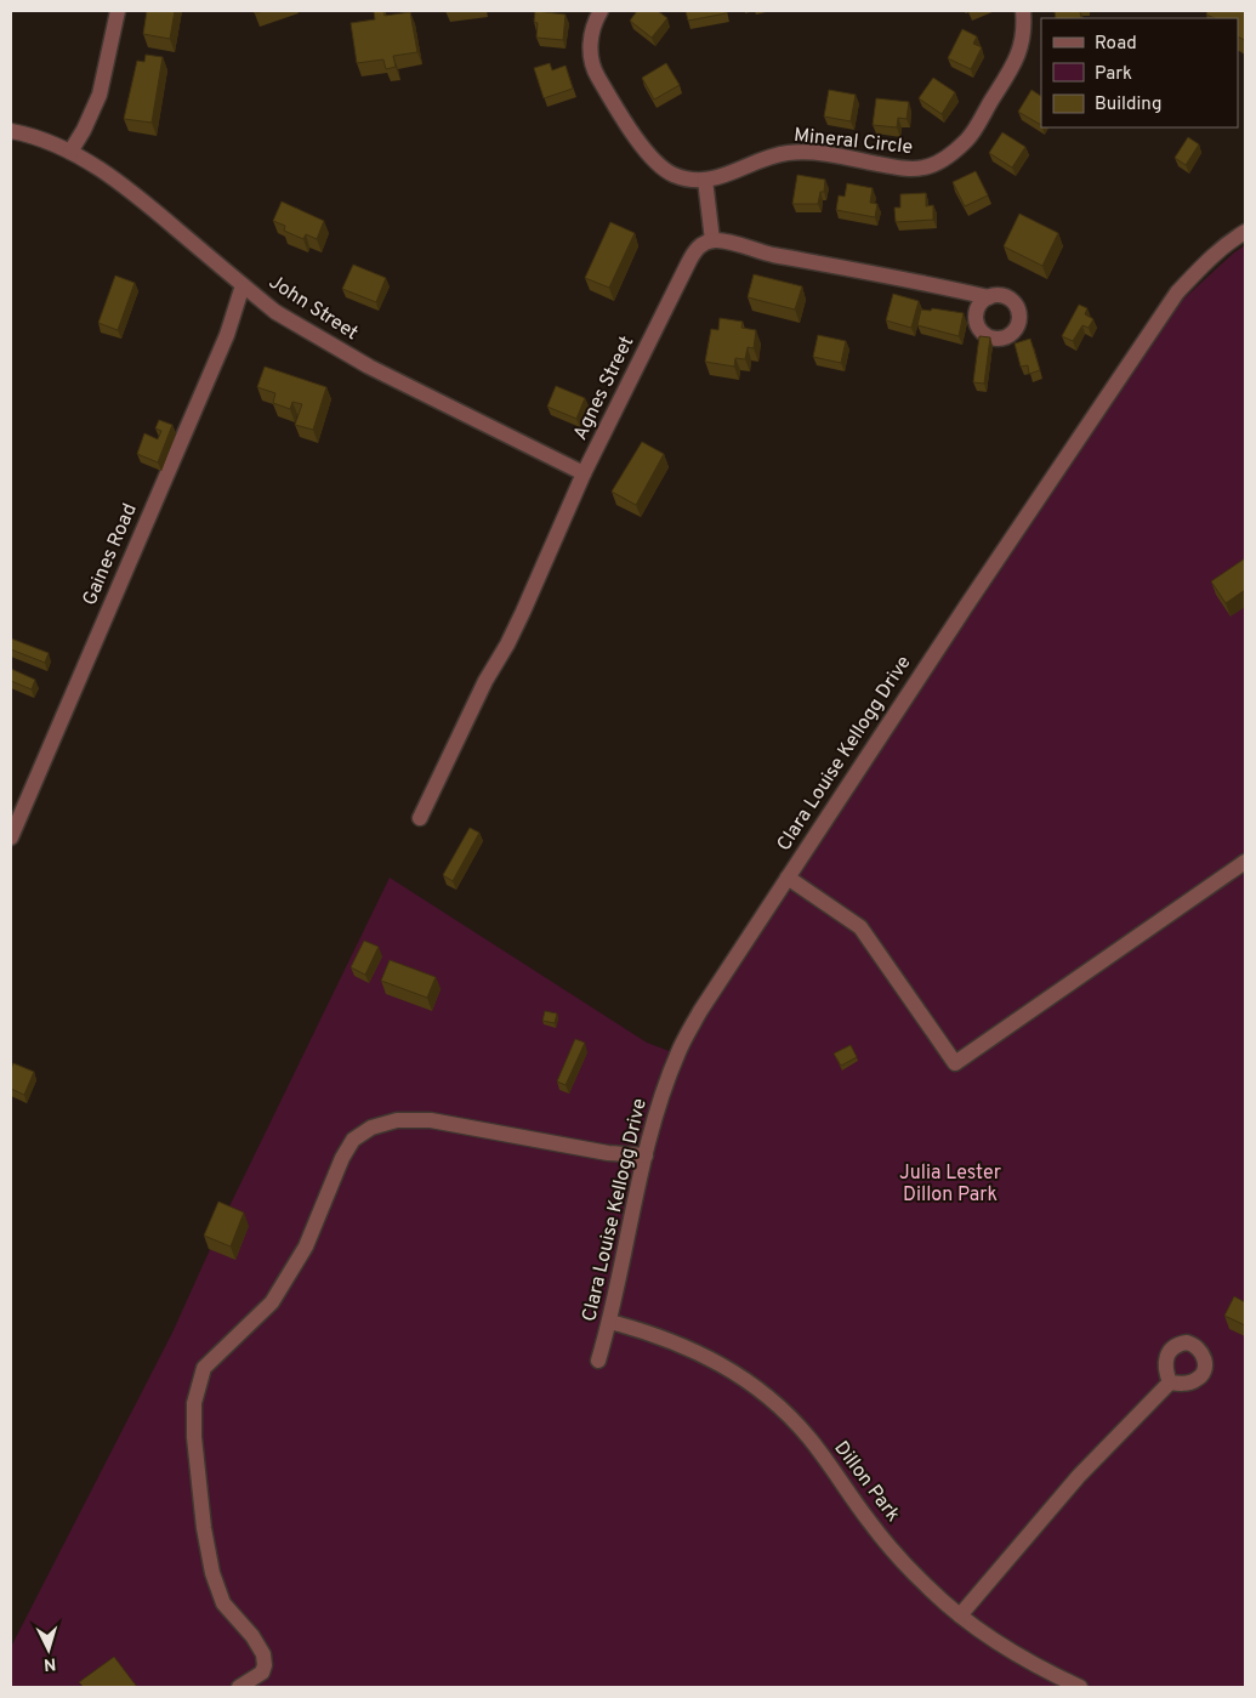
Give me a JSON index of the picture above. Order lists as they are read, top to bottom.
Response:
{
  "streets": {
    "street": [
      "Mineral Circle",
      "John Street",
      "Agnes Street",
      "Gaines Road",
      "Clara Louise Kellogg Drive",
      "Dillon Park"
    ]
  },
  "crossings": [
    ["John Street", "Agnes Street"],
    ["John Street", "Gaines Road"],
    ["Clara Louise Kellogg Drive", "Dillon Park"]
  ],
  "parks": ["Julia Lester Dillon Park"],
  "legend": ["Road", "Park", "Building"],
  "north": "bottom"
}
